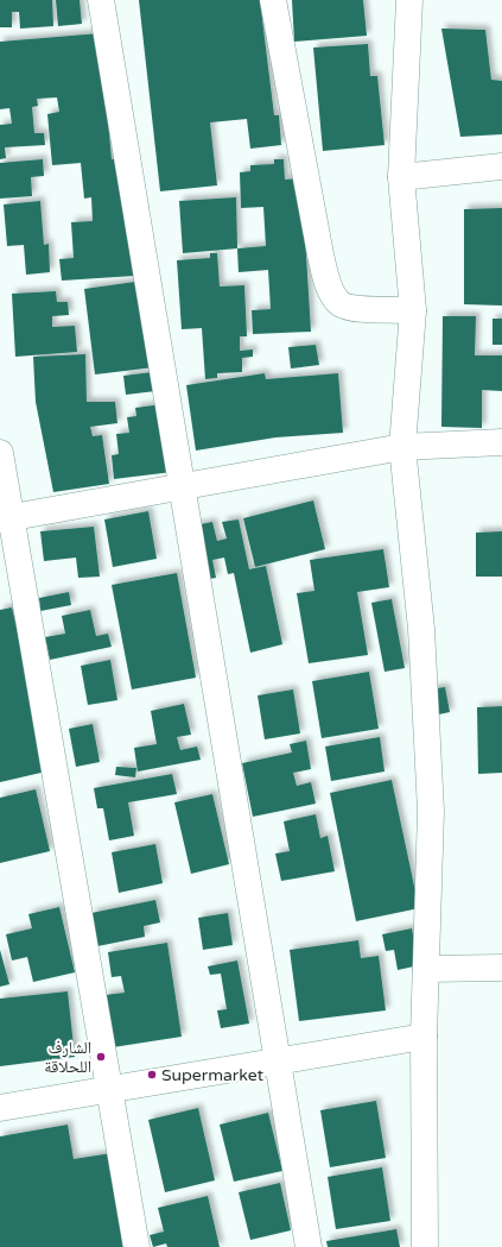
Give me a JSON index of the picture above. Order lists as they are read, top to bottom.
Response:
{
  "places": ["الشارف اللحلاقة", "Supermarket"]
}
